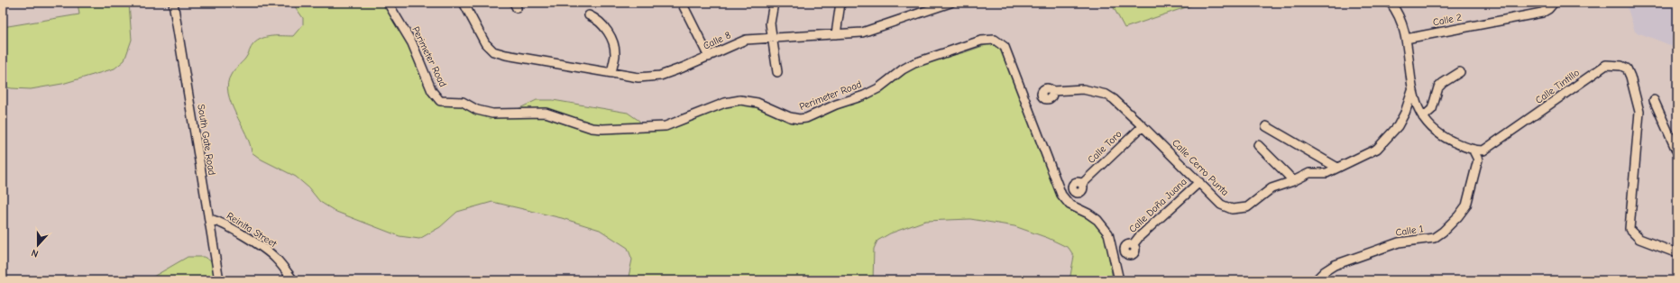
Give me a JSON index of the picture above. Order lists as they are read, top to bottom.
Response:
{
  "streets": {
    "street": [
      "Calle 2",
      "Calle 8",
      "Perimeter Road",
      "Calle Tintillo",
      "South Gate Road",
      "Calle Toro",
      "Calle Cerro Punta",
      "Calle Doña Juana",
      "Reinita Street",
      "Calle 1"
    ]
  },
  "crossings": [
    ["Calle Tintillo", "Calle 1"],
    ["South Gate Road", "Reinita Street"],
    ["Calle Toro", "Calle Cerro Punta"],
    ["Calle Cerro Punta", "Calle Doña Juana"]
  ],
  "north": "bottom"
}
